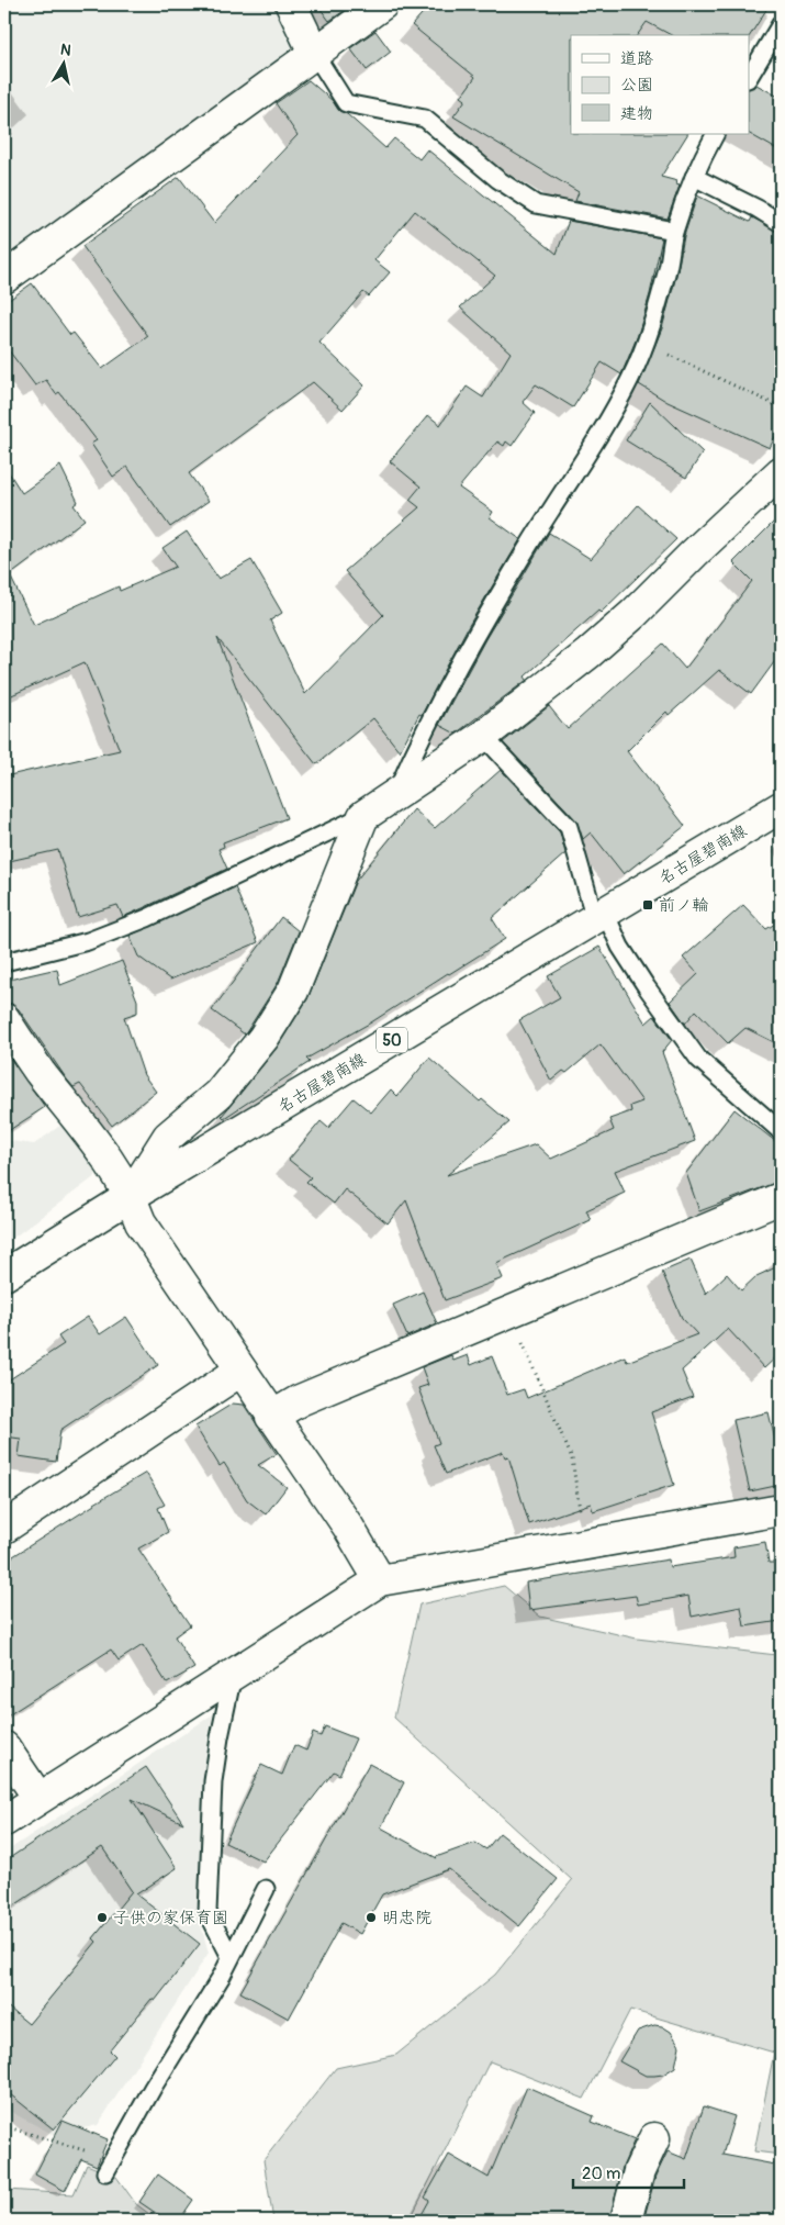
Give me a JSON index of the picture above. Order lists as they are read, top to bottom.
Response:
{
  "streets": {
    "street": ["名古屋碧南線", "50"]
  },
  "places": {
    "transit": ["前ノ輪"],
    "other": ["子供の家保育園", "明忠院"]
  },
  "legend": ["道路", "公園", "建物"],
  "scale_bar": "20 m",
  "north": "top"
}
